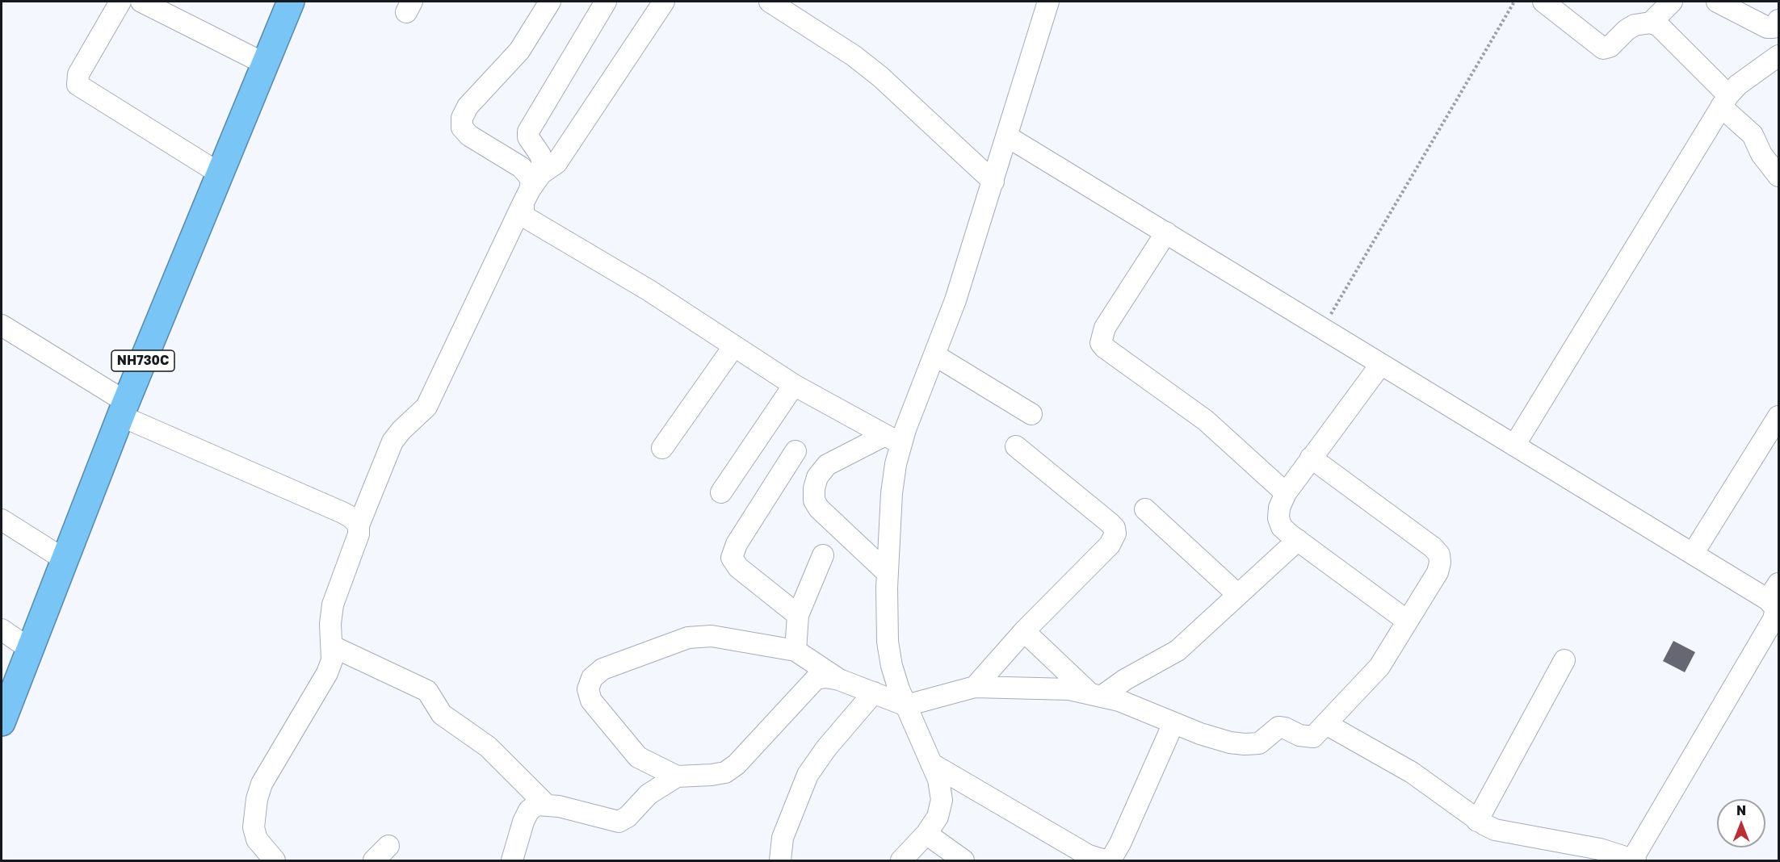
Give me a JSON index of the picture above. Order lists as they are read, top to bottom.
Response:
{
  "streets": {
    "highway": ["NH730C"]
  },
  "north": "top"
}
